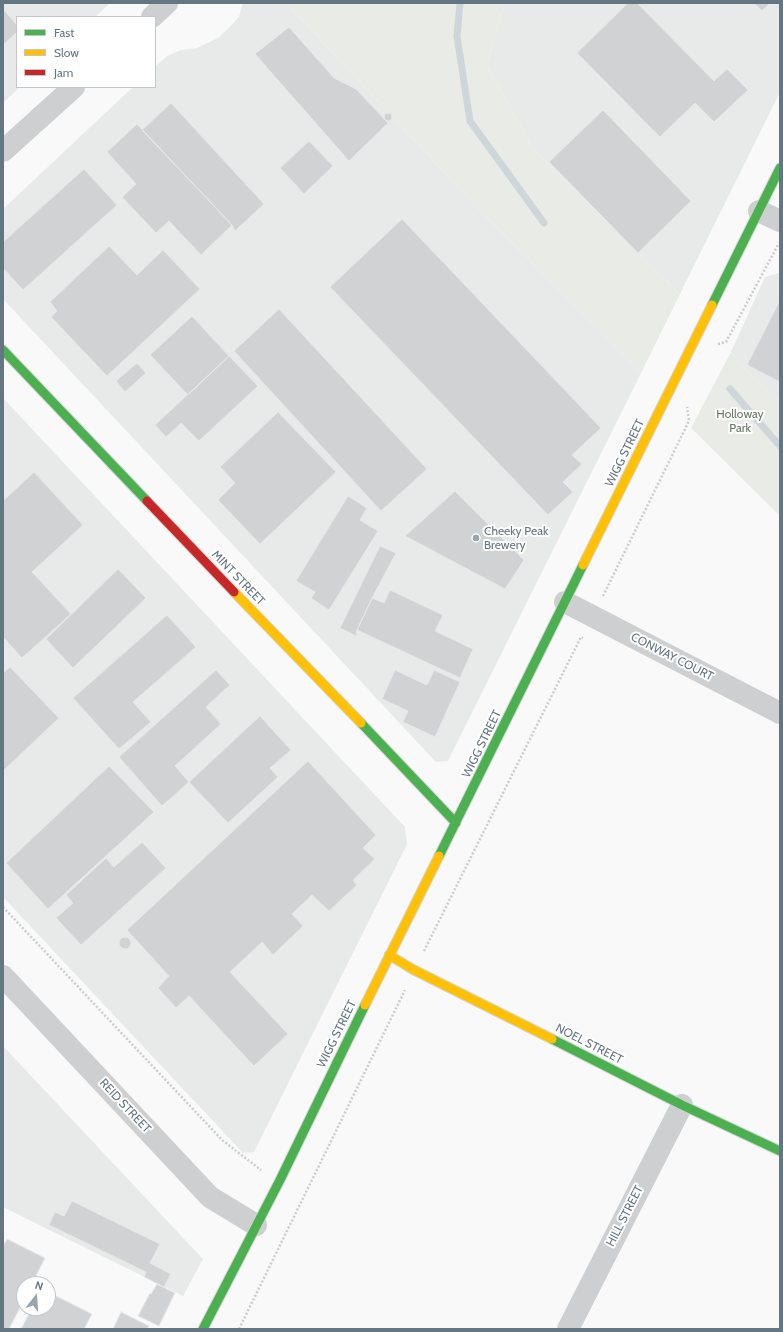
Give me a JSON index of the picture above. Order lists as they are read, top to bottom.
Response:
{
  "streets": {
    "street": [
      "WIGG STREET",
      "MINT STREET",
      "CONWAY COURT",
      "NOEL STREET",
      "REID STREET",
      "HILL STREET"
    ]
  },
  "crossings": [
    ["WIGG STREET", "MINT STREET"],
    ["WIGG STREET", "CONWAY COURT"],
    ["WIGG STREET", "NOEL STREET"],
    ["WIGG STREET", "REID STREET"],
    ["NOEL STREET", "HILL STREET"]
  ],
  "parks": ["Holloway Park"],
  "places": ["Cheeky Peak Brewery"],
  "legend": ["Fast", "Slow", "Jam"],
  "north": "top"
}
